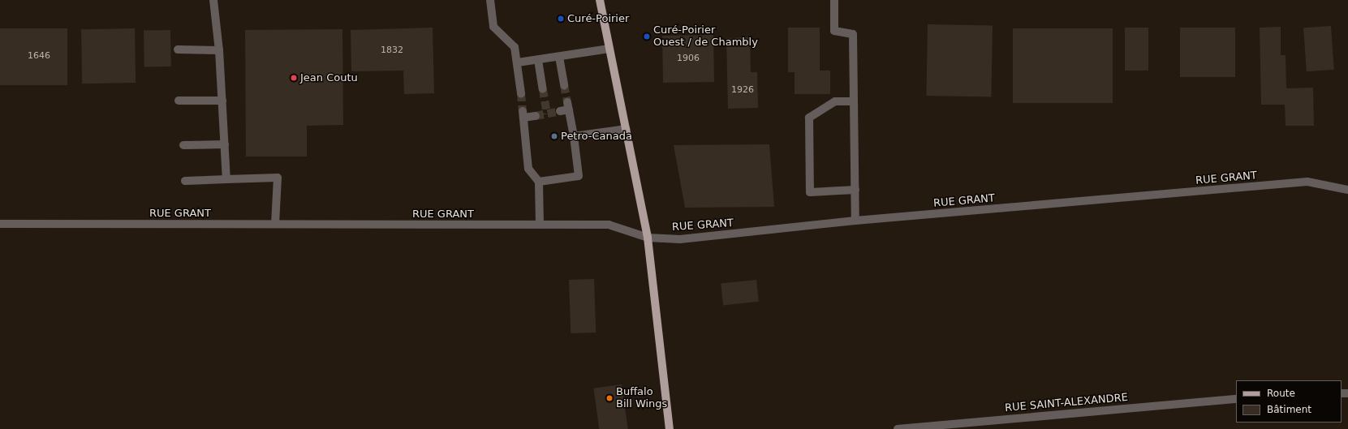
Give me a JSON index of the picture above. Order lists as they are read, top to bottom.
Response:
{
  "streets": {
    "street": ["RUE GRANT", "RUE SAINT-ALEXANDRE"]
  },
  "places": [
    "Curé-Poirier",
    "Curé-Poirier Ouest / de Chambly",
    "Jean Coutu",
    "Petro-Canada",
    "Buffalo Bill Wings"
  ],
  "house_numbers": [
    "1832",
    "1646",
    "1906",
    "1926"
  ],
  "legend": ["Route", "Bâtiment"]
}
